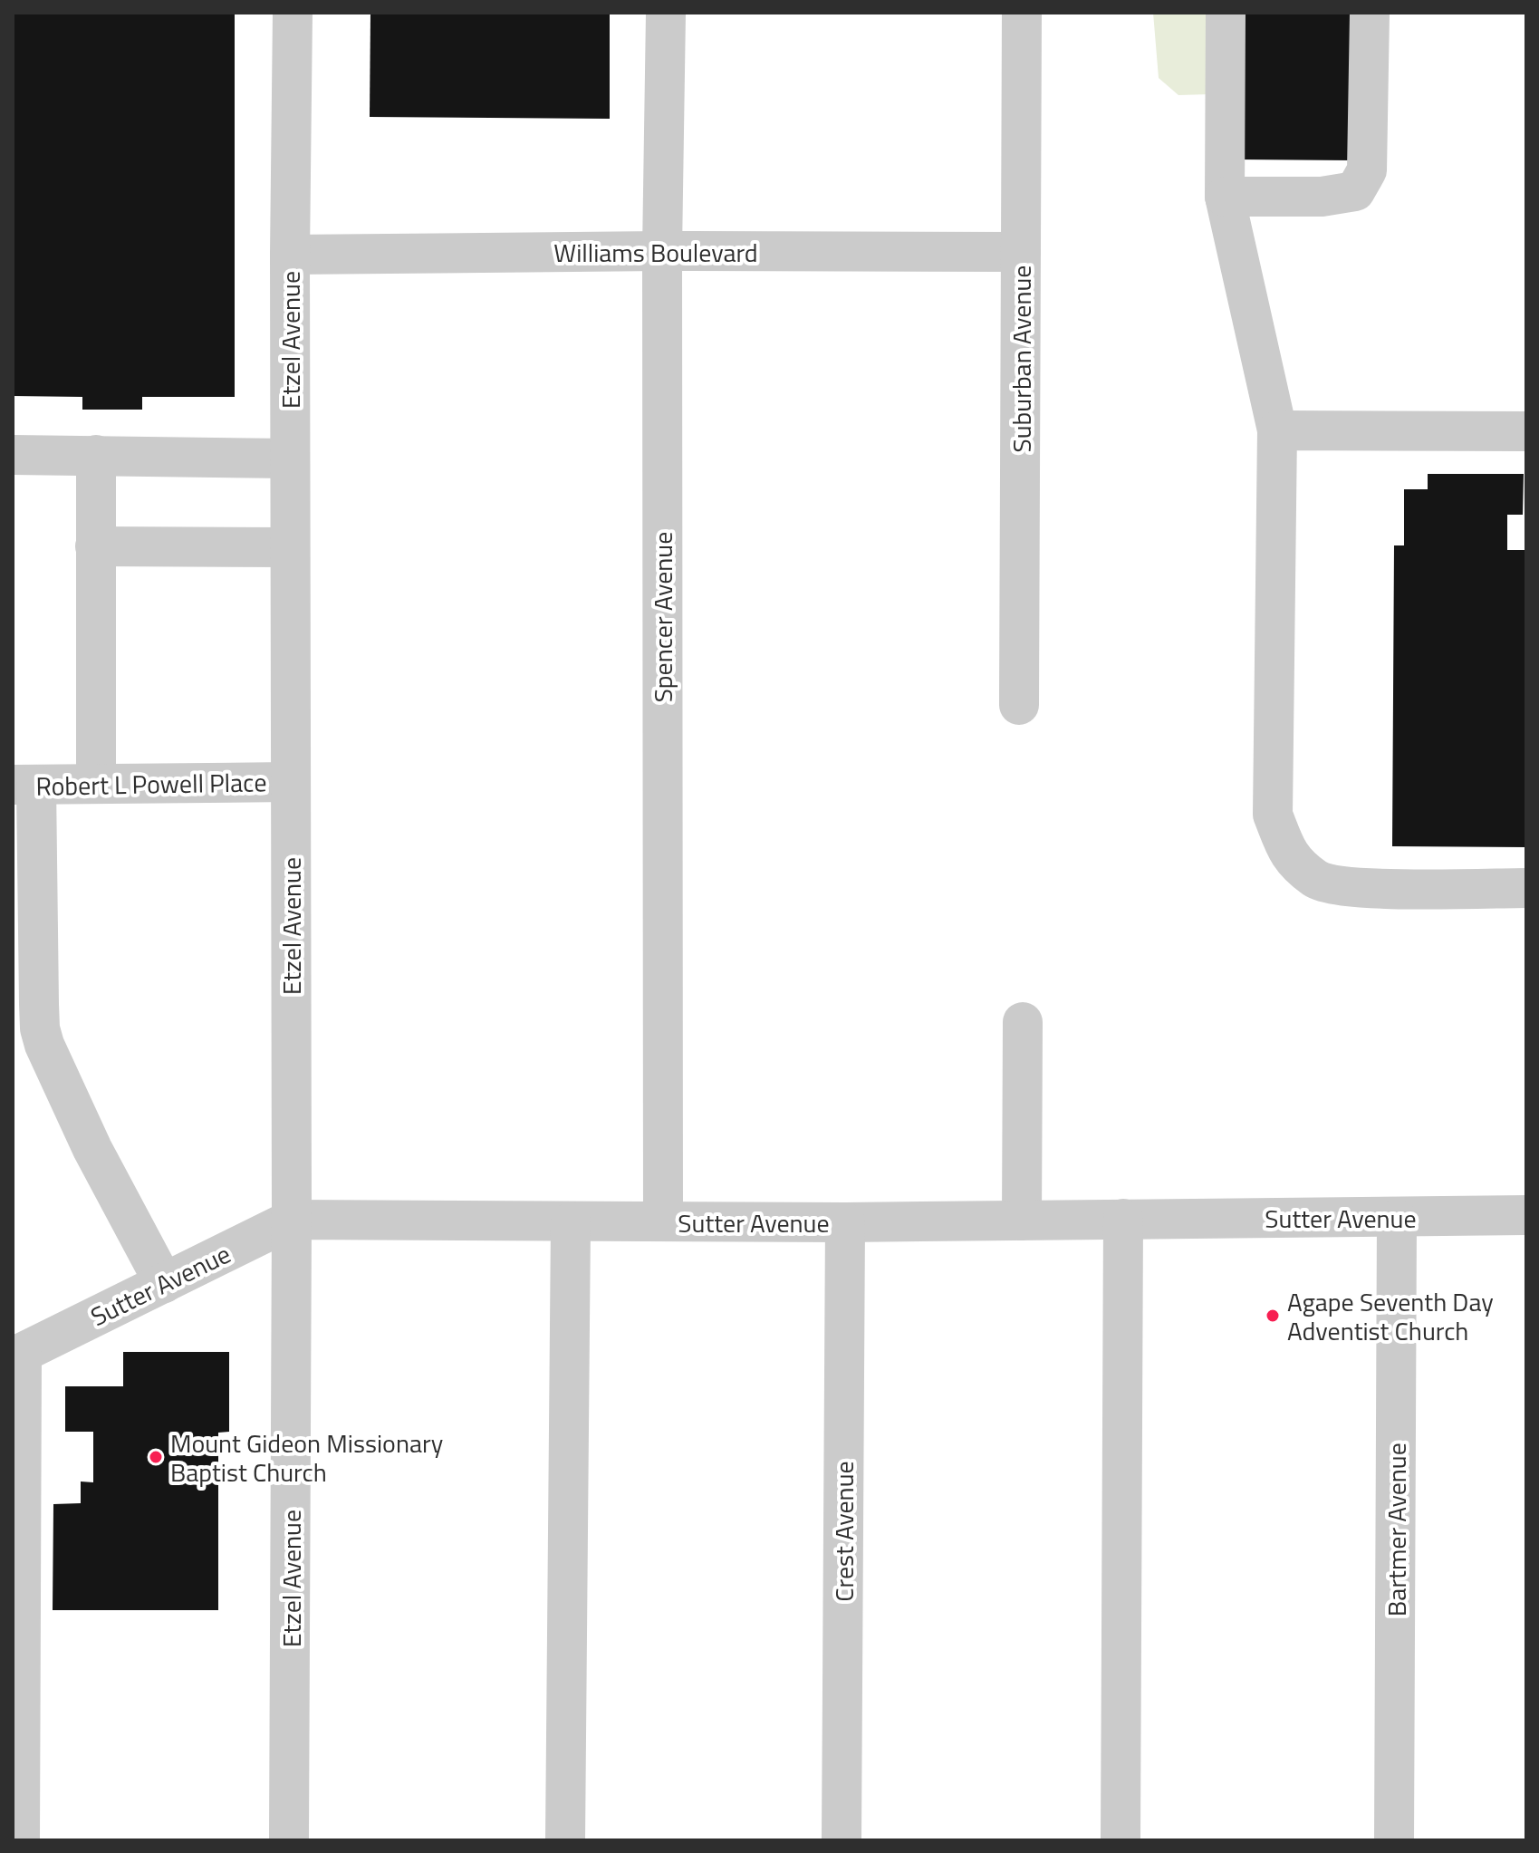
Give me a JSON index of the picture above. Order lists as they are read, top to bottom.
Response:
{
  "streets": {
    "street": [
      "Williams Boulevard",
      "Etzel Avenue",
      "Suburban Avenue",
      "Spencer Avenue",
      "Robert L Powell Place",
      "Sutter Avenue",
      "Bartmer Avenue",
      "Crest Avenue"
    ]
  },
  "crossings": [
    ["Williams Boulevard", "Etzel Avenue"],
    ["Williams Boulevard", "Suburban Avenue"],
    ["Williams Boulevard", "Spencer Avenue"],
    ["Etzel Avenue", "Robert L Powell Place"],
    ["Etzel Avenue", "Sutter Avenue"],
    ["Spencer Avenue", "Sutter Avenue"],
    ["Sutter Avenue", "Bartmer Avenue"],
    ["Sutter Avenue", "Crest Avenue"]
  ],
  "places": ["Agape Seventh Day Adventist Church", "Mount Gideon Missionary Baptist Church"]
}
